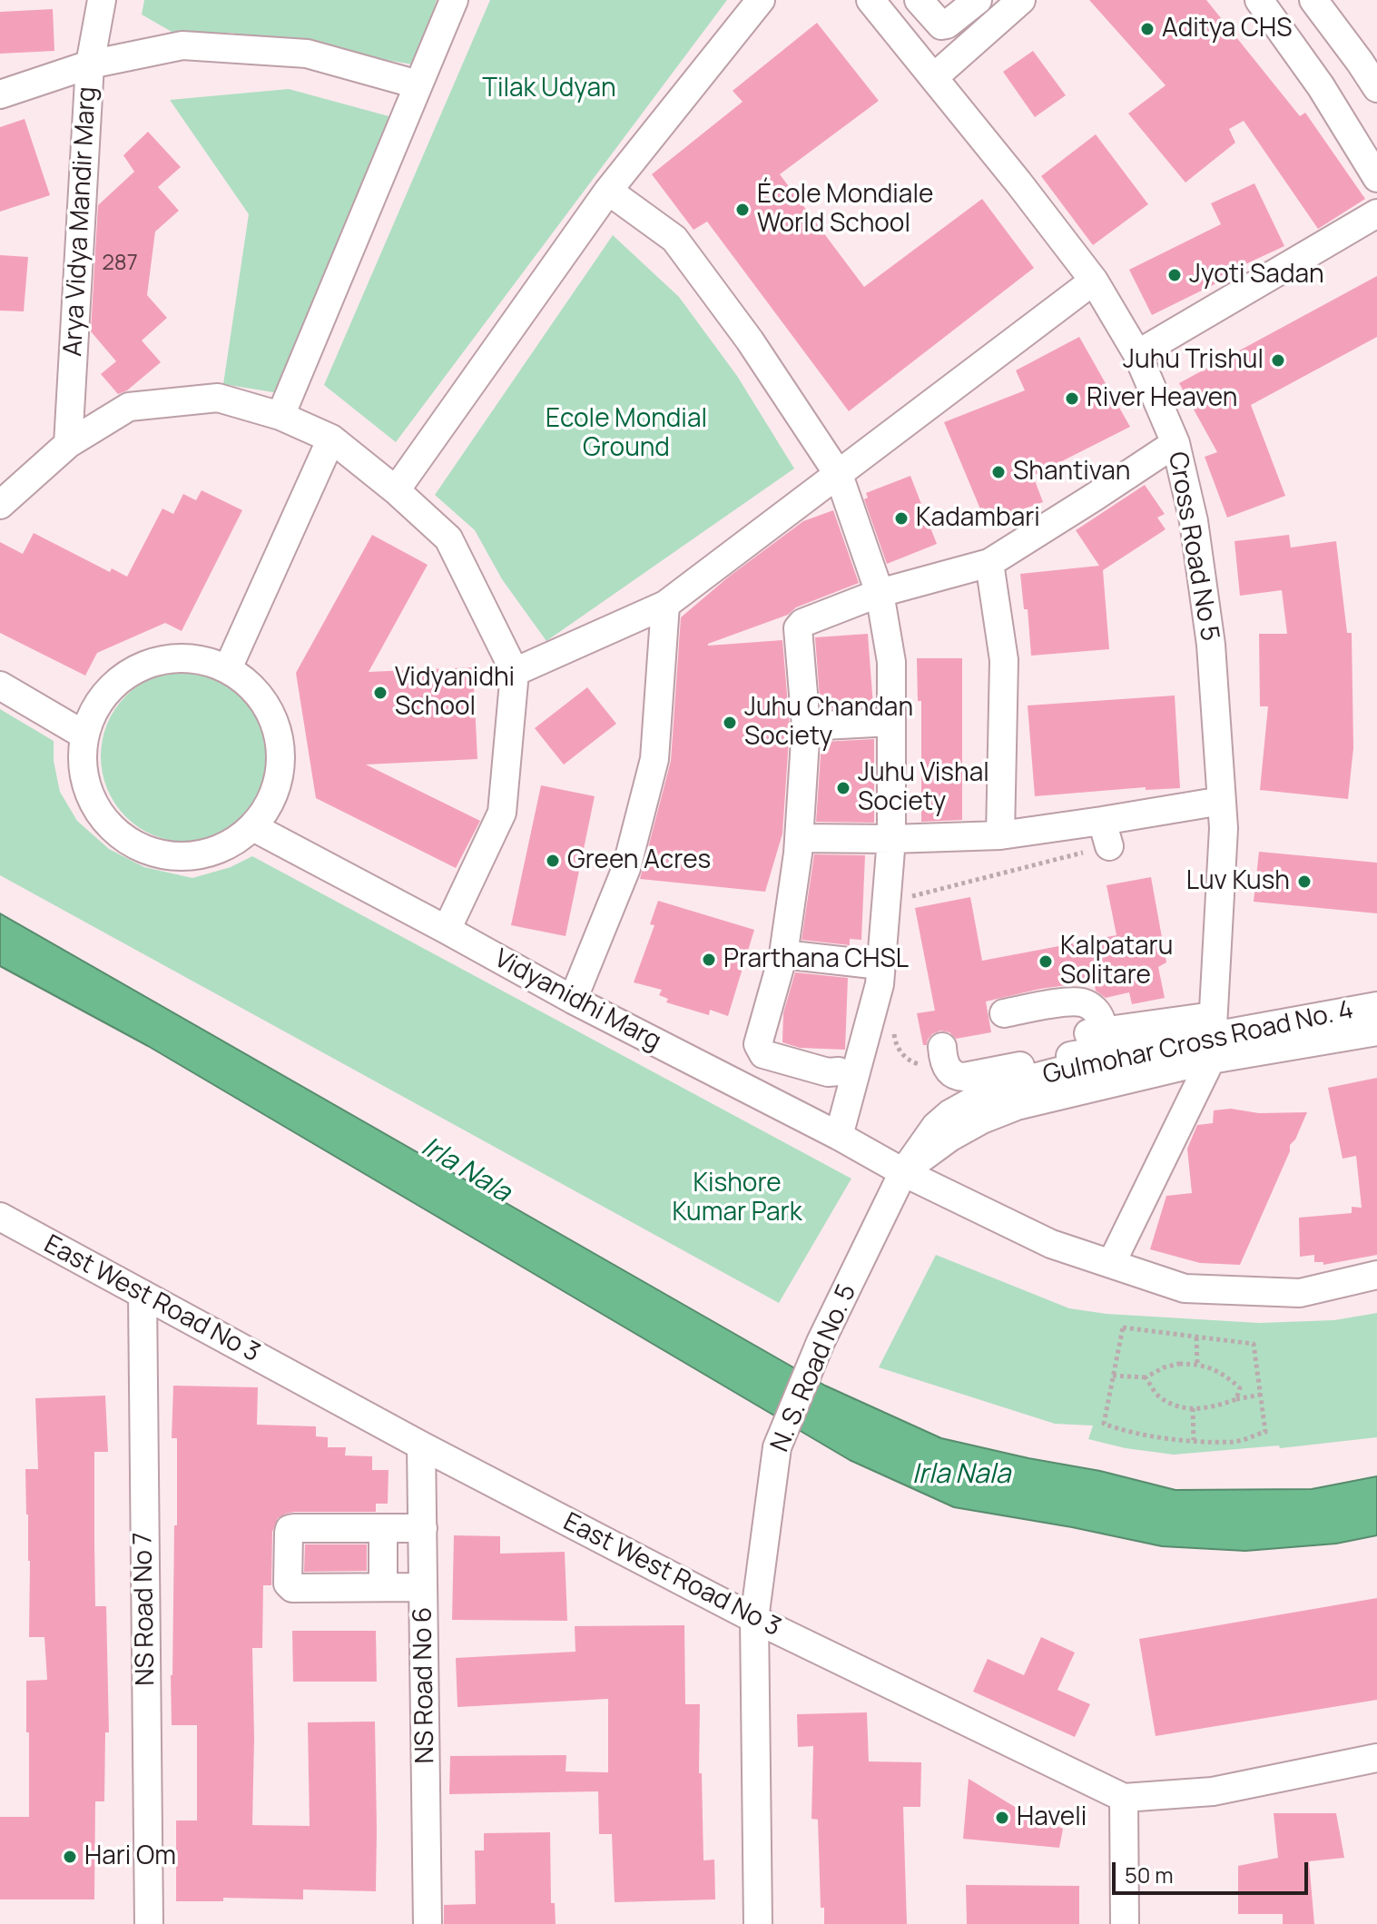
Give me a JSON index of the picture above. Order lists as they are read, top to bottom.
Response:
{
  "streets": {
    "street": [
      "Arya Vidya Mandir Marg",
      "Cross Road No 5",
      "Vidyanidhi Marg",
      "Gulmohar Cross Road No. 4",
      "East West Road No 3",
      "N. S. Road No. 5",
      "NS Road No 7",
      "NS Road No 6"
    ]
  },
  "crossings": [
    ["Cross Road No 5", "Gulmohar Cross Road No. 4"],
    ["Vidyanidhi Marg", "Gulmohar Cross Road No. 4"],
    ["Vidyanidhi Marg", "N. S. Road No. 5"],
    ["Gulmohar Cross Road No. 4", "N. S. Road No. 5"],
    ["East West Road No 3", "N. S. Road No. 5"],
    ["East West Road No 3", "NS Road No 7"],
    ["East West Road No 3", "NS Road No 6"]
  ],
  "water": ["Irla Nala"],
  "parks": ["Tilak Udyan", "Ecole Mondial Ground", "Kishore Kumar Park"],
  "places": [
    "Aditya CHS",
    "École Mondiale World School",
    "Jyoti Sadan",
    "Juhu Trishul",
    "River Heaven",
    "Shantivan",
    "Kadambari",
    "Vidyanidhi School",
    "Juhu Chandan Society",
    "Juhu Vishal Society",
    "Green Acres",
    "Luv Kush",
    "Prarthana CHSL",
    "Kalpataru Solitare",
    "Haveli",
    "Hari Om"
  ],
  "house_numbers": ["287"],
  "scale_bar": "50 m"
}
